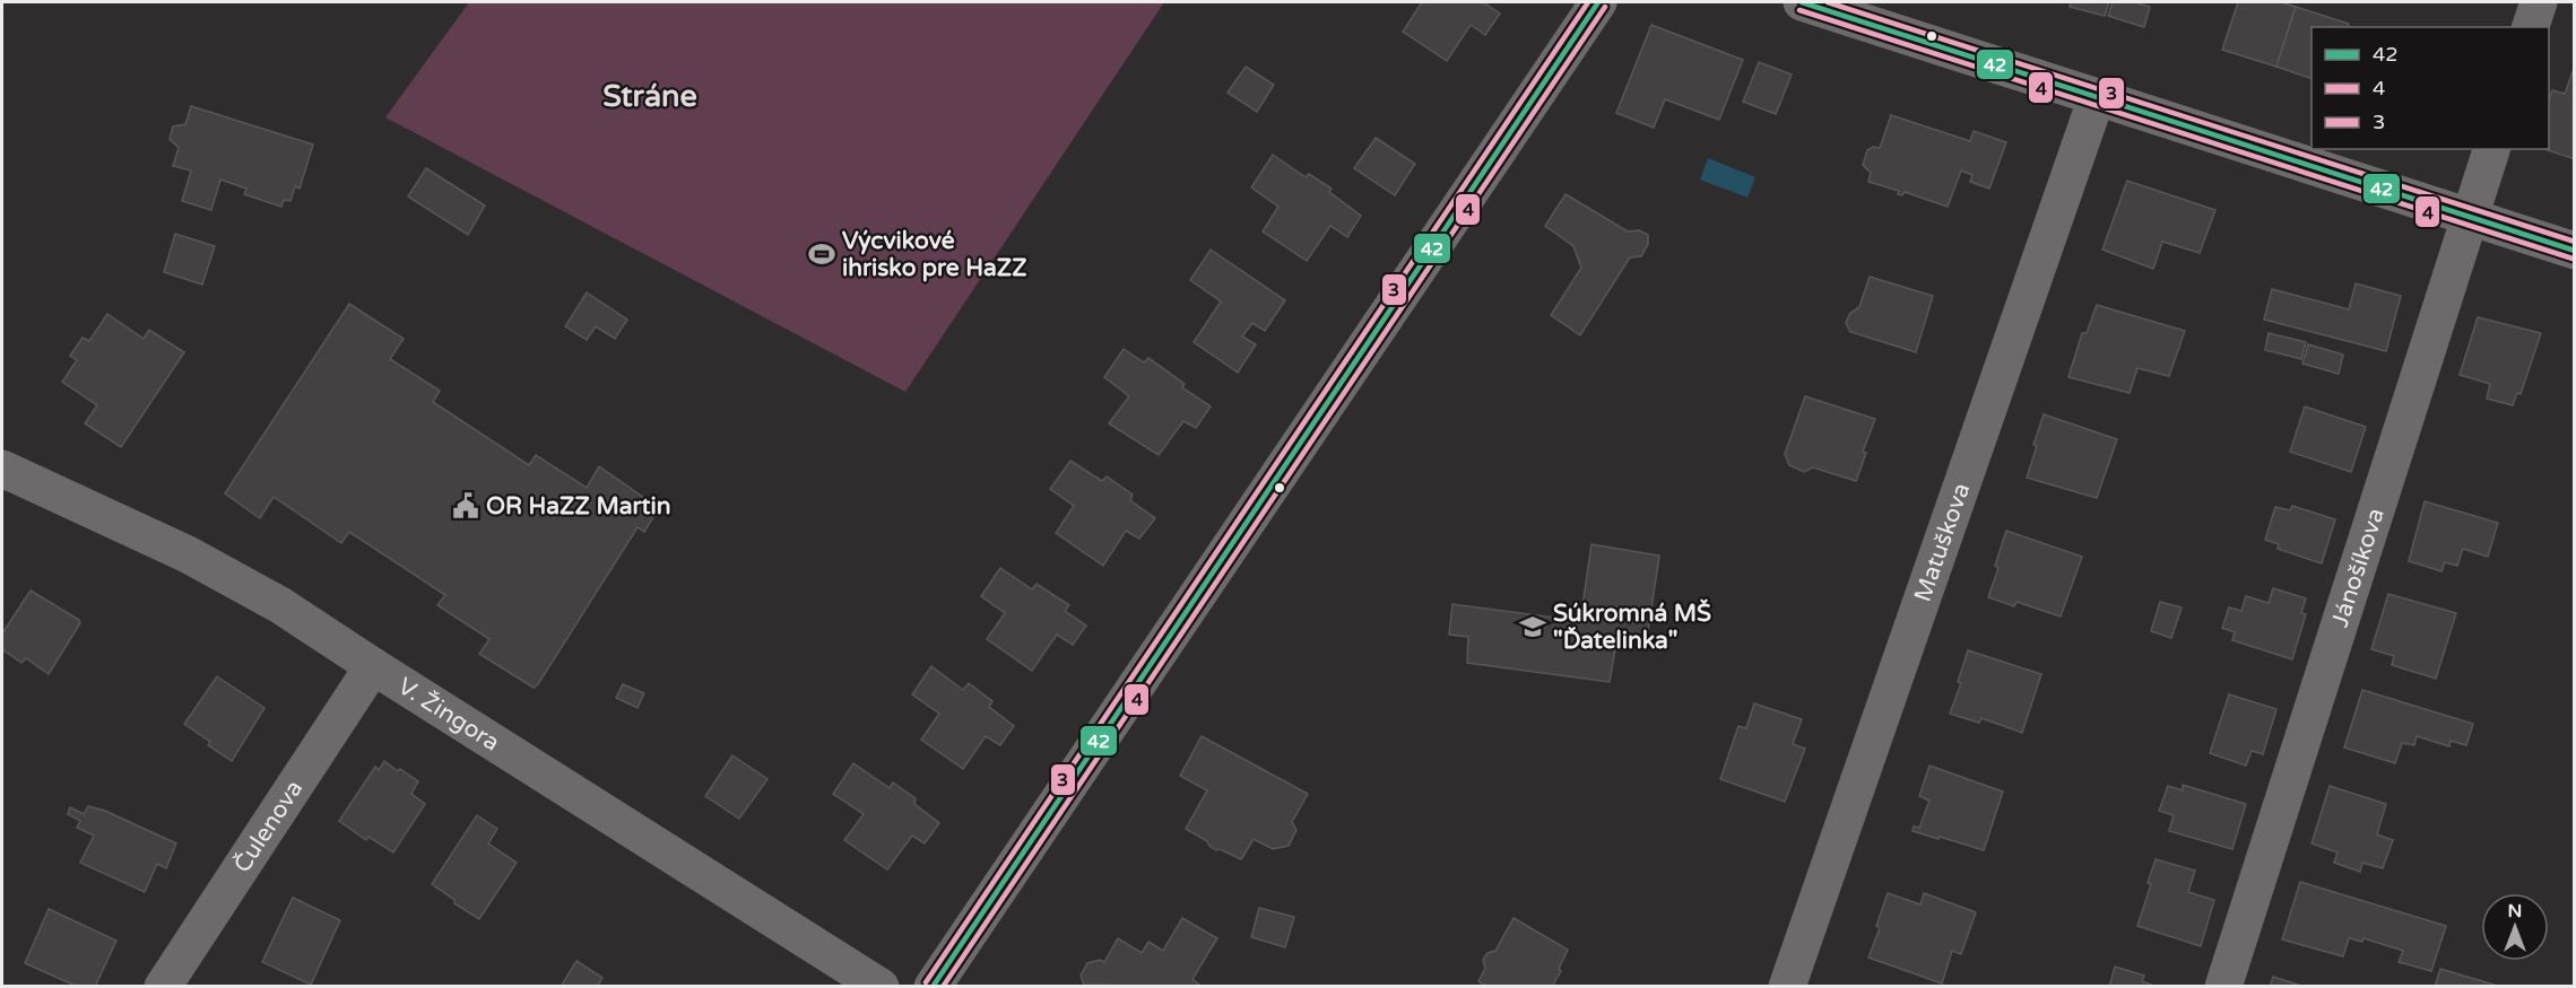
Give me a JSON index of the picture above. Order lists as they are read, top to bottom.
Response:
{
  "streets": {
    "street": [
      "Matuškova",
      "Jánošíkova",
      "V. Žingora",
      "Čulenova"
    ]
  },
  "crossings": [
    ["V. Žingora", "Čulenova"]
  ],
  "districts": ["Stráne"],
  "places": {
    "sports": ["Výcvikové ihrisko pre HaZZ"],
    "public building": ["OR HaZZ Martin"],
    "school or university": ["Súkromná MŠ \"Ďatelinka\""]
  },
  "lines": ["transit line 42", "transit line 3", "transit line 4"],
  "legend": ["42", "4", "3"],
  "north": "top"
}
